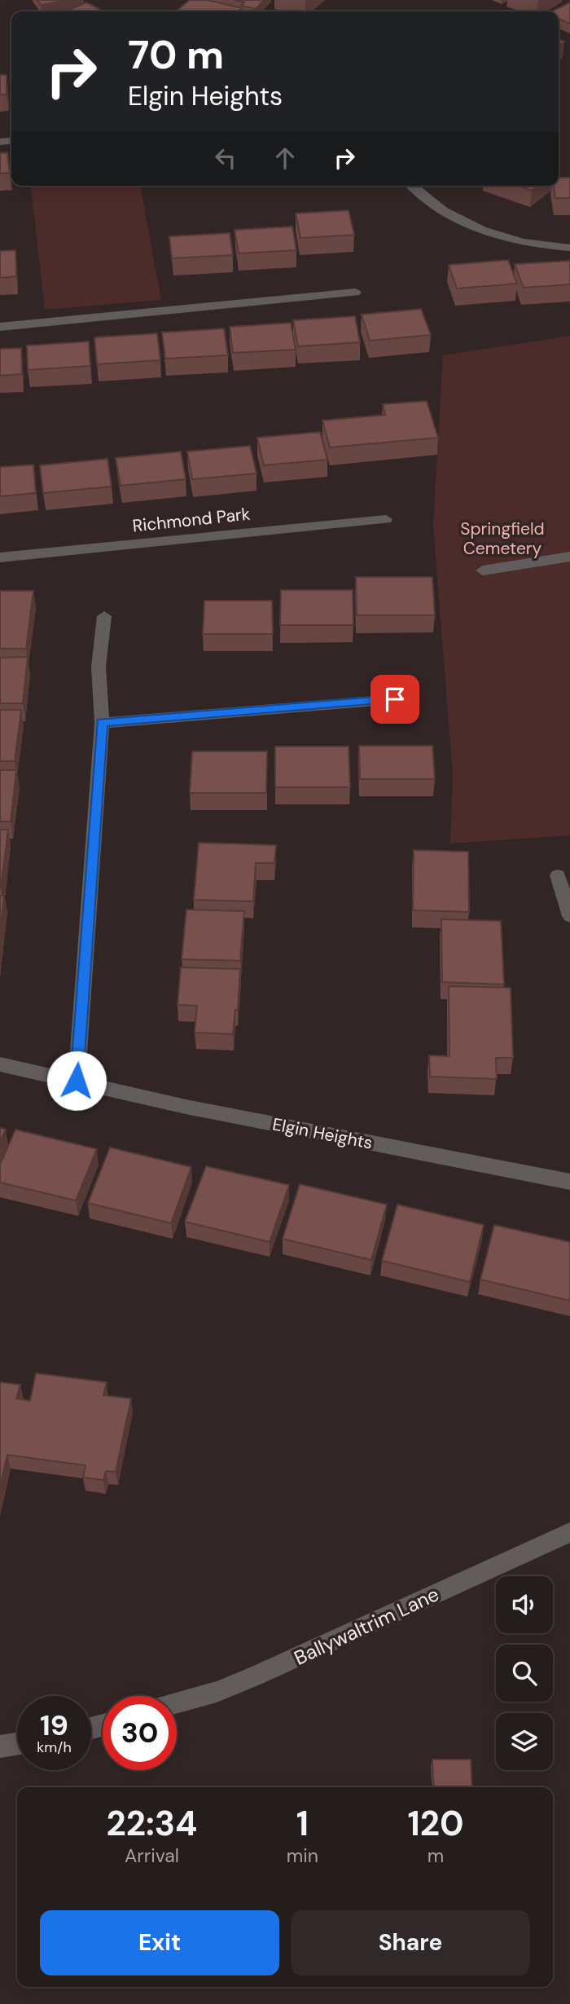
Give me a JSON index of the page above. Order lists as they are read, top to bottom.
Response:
{
  "streets": {
    "street": ["Richmond Park", "Elgin Heights", "Ballywaltrim Lane"]
  },
  "parks": ["Springfield Cemetery"],
  "page": {
    "turn": ["70 m", "Elgin Heights"],
    "speed": "19 km/h",
    "limit": "30",
    "eta": [
      "22:34",
      "Arrival",
      "1",
      "min",
      "120",
      "m"
    ],
    "buttons": ["Exit", "Share"]
  }
}
